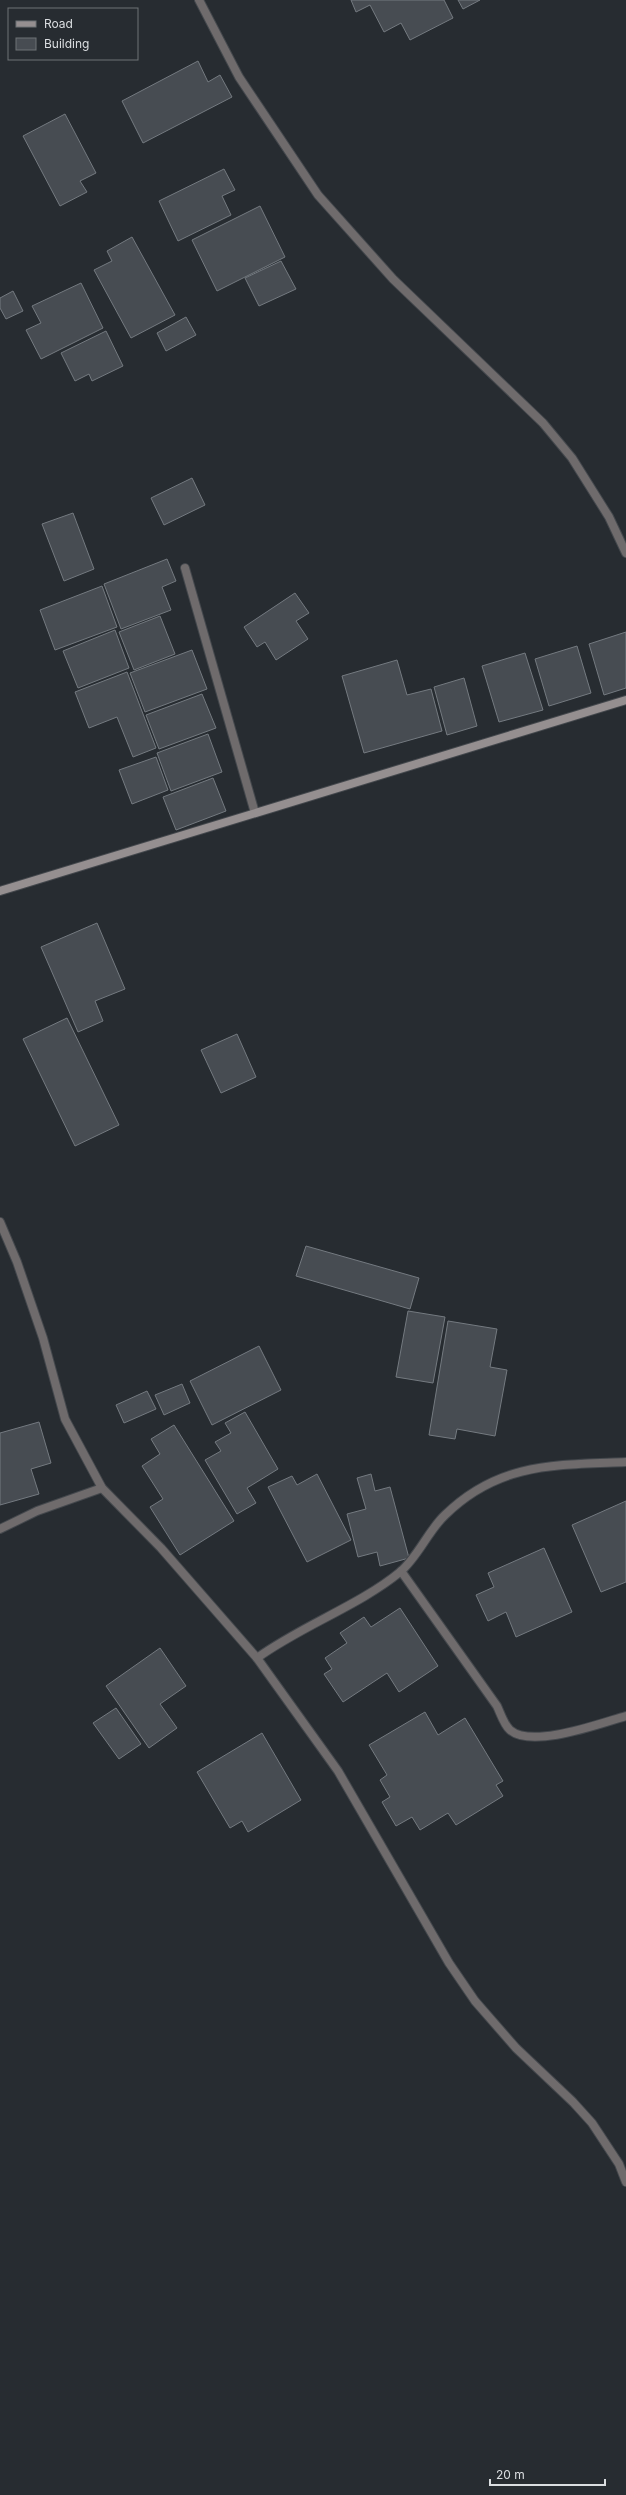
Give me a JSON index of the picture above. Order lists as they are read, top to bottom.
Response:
{
  "legend": ["Road", "Building"],
  "scale_bar": "20 m"
}
